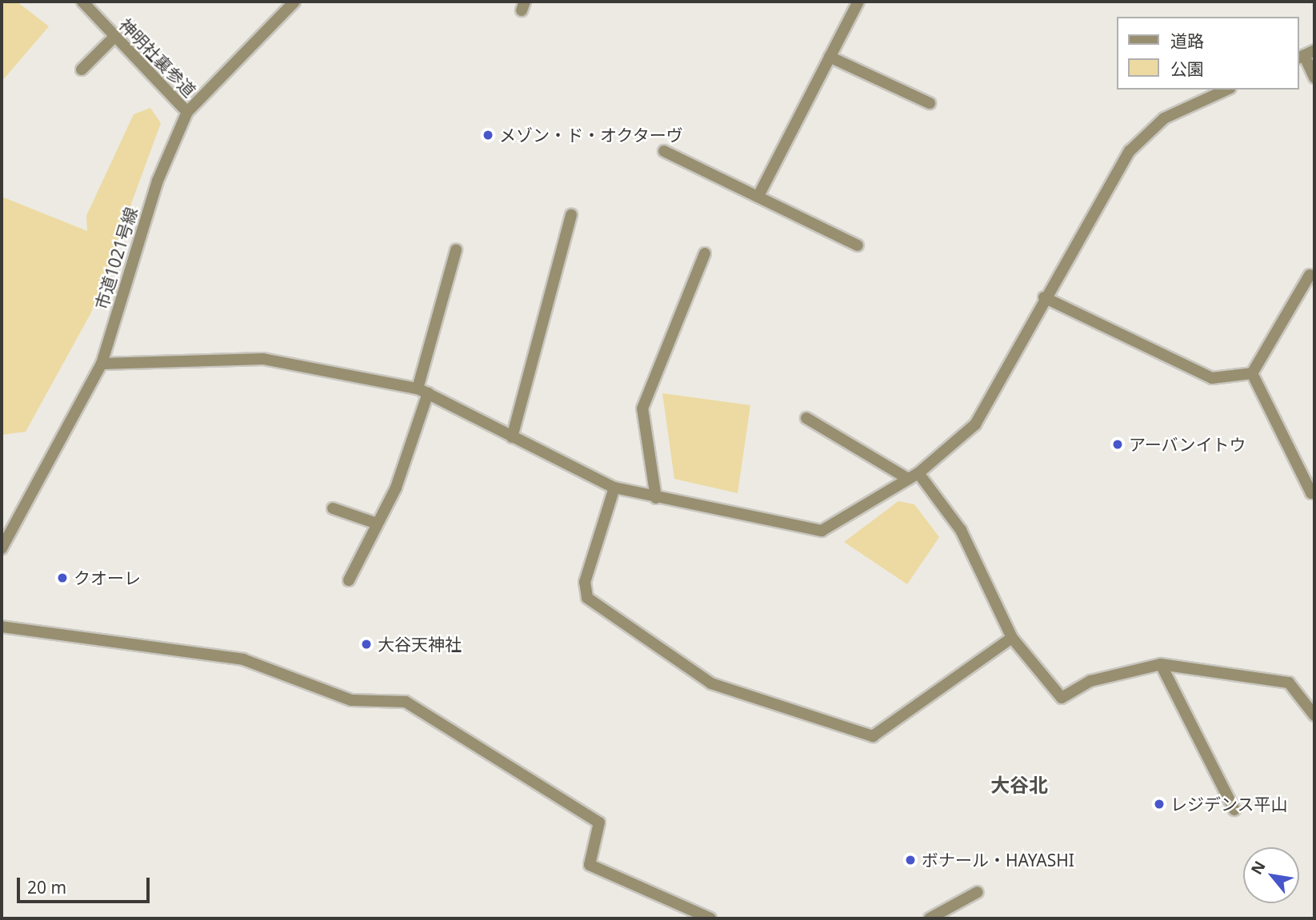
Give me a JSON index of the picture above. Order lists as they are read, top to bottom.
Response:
{
  "streets": {
    "street": ["神明社裏参道", "市道1021号線"]
  },
  "crossings": [
    ["神明社裏参道", "市道1021号線"]
  ],
  "districts": ["大谷北"],
  "places": [
    "メゾン・ド・オクターヴ",
    "アーバンイトウ",
    "クオーレ",
    "大谷天神社",
    "レジデンス平山",
    "ボナール・HAYASHI"
  ],
  "legend": ["道路", "公園"],
  "scale_bar": "20 m",
  "north": "top left"
}
